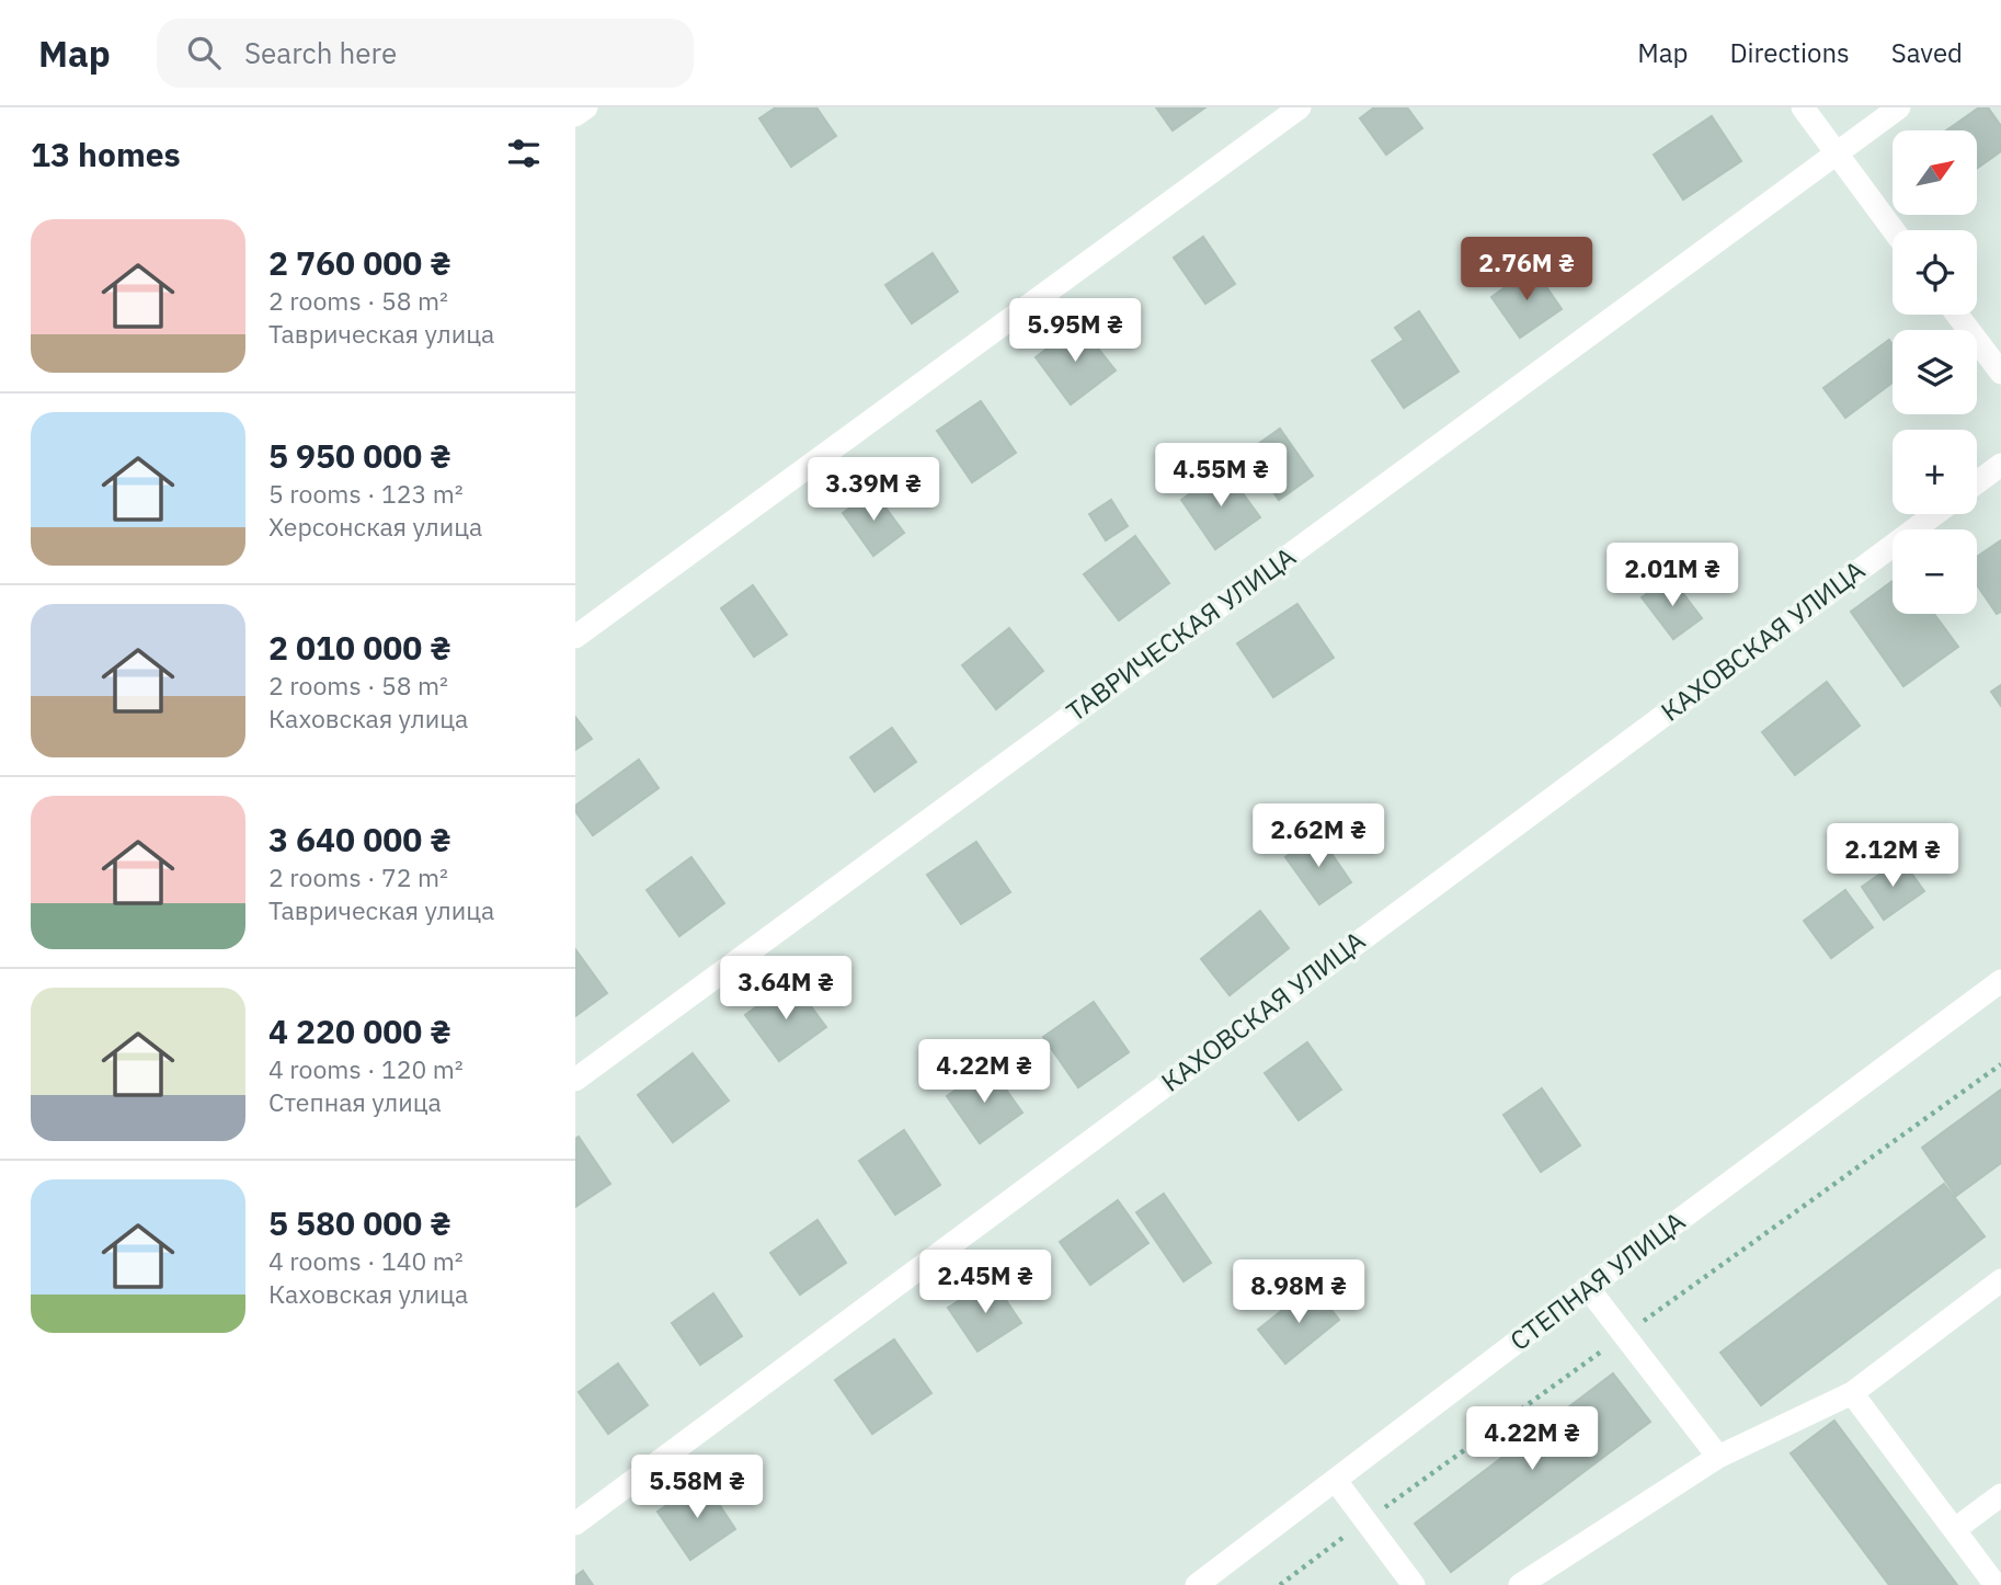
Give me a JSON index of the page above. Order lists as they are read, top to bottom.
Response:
{
  "streets": {
    "street": ["ТАВРИЧЕСКАЯ УЛИЦА", "КАХОВСКАЯ УЛИЦА", "СТЕПНАЯ УЛИЦА"]
  },
  "north": "top right",
  "page": {
    "header": "Map",
    "search": "Search here",
    "nav": ["Map", "Directions", "Saved"],
    "heading": "13 homes",
    "map_buttons": ["+", "−"],
    "list": [
      {
        "name": "2 760 000 ₴",
        "note": "2 rooms · 58 m² · Таврическая улица"
      },
      {
        "name": "5 950 000 ₴",
        "note": "5 rooms · 123 m² · Херсонская улица"
      },
      {
        "name": "2 010 000 ₴",
        "note": "2 rooms · 58 m² · Каховская улица"
      },
      {
        "name": "3 640 000 ₴",
        "note": "2 rooms · 72 m² · Таврическая улица"
      },
      {
        "name": "4 220 000 ₴",
        "note": "4 rooms · 120 m² · Степная улица"
      },
      {
        "name": "5 580 000 ₴",
        "note": "4 rooms · 140 m² · Каховская улица"
      }
    ],
    "price": [
      "2.76M ₴",
      "5.95M ₴",
      "4.55M ₴",
      "3.39M ₴",
      "2.01M ₴",
      "2.62M ₴",
      "2.12M ₴",
      "3.64M ₴",
      "4.22M ₴",
      "2.45M ₴",
      "8.98M ₴",
      "4.22M ₴",
      "5.58M ₴"
    ]
  }
}
